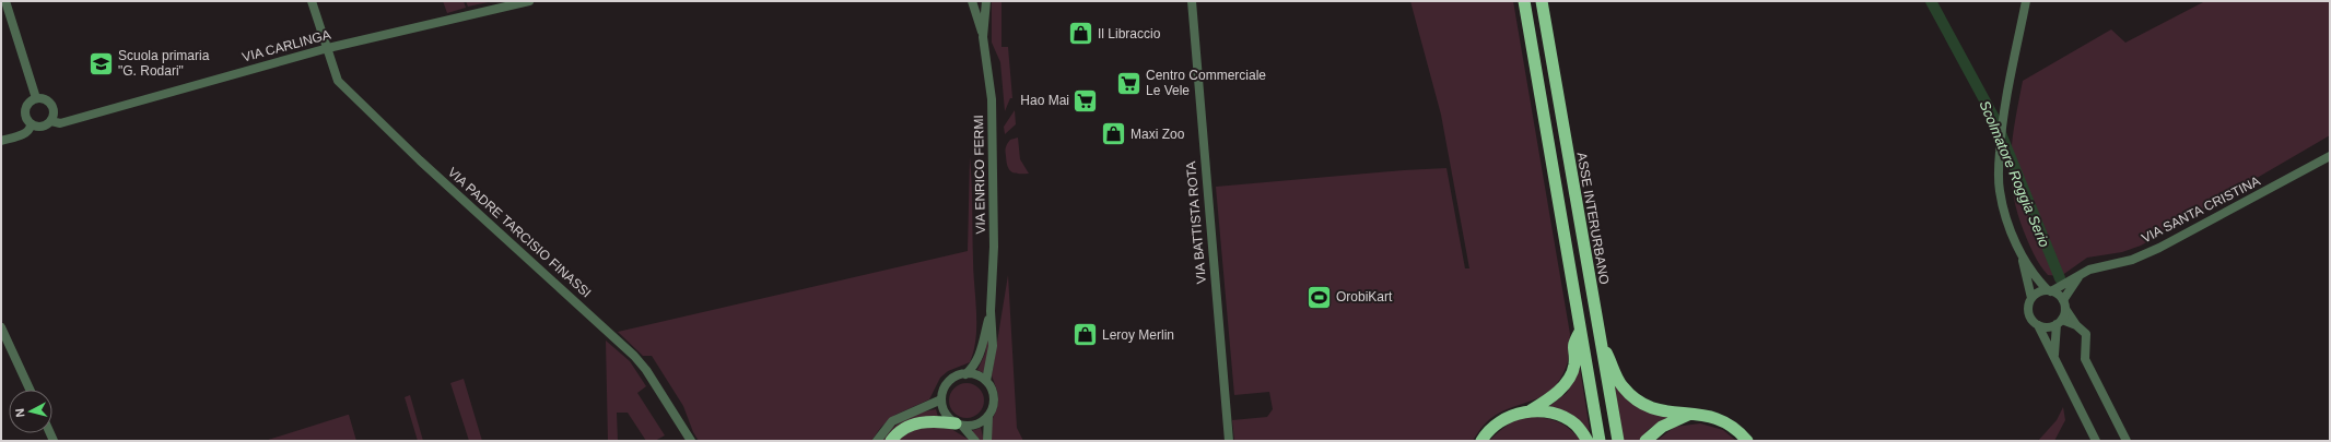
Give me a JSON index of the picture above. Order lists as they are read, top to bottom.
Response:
{
  "streets": {
    "highway": ["ASSE INTERURBANO"],
    "street": [
      "VIA CARLINGA",
      "VIA ENRICO FERMI",
      "VIA SANTA CRISTINA",
      "VIA BATTISTA ROTA",
      "VIA PADRE TARCISIO FINASSI"
    ]
  },
  "crossings": [
    ["VIA CARLINGA", "VIA PADRE TARCISIO FINASSI"]
  ],
  "water": ["Scolmatore Roggia Serio"],
  "places": {
    "shop": ["Il Libraccio", "Maxi Zoo", "Leroy Merlin"],
    "school or university": ["Scuola primaria \"G. Rodari\""],
    "supermarket": ["Centro Commerciale Le Vele", "Hao Mai"],
    "sports": ["OrobiKart"]
  },
  "north": "left"
}
